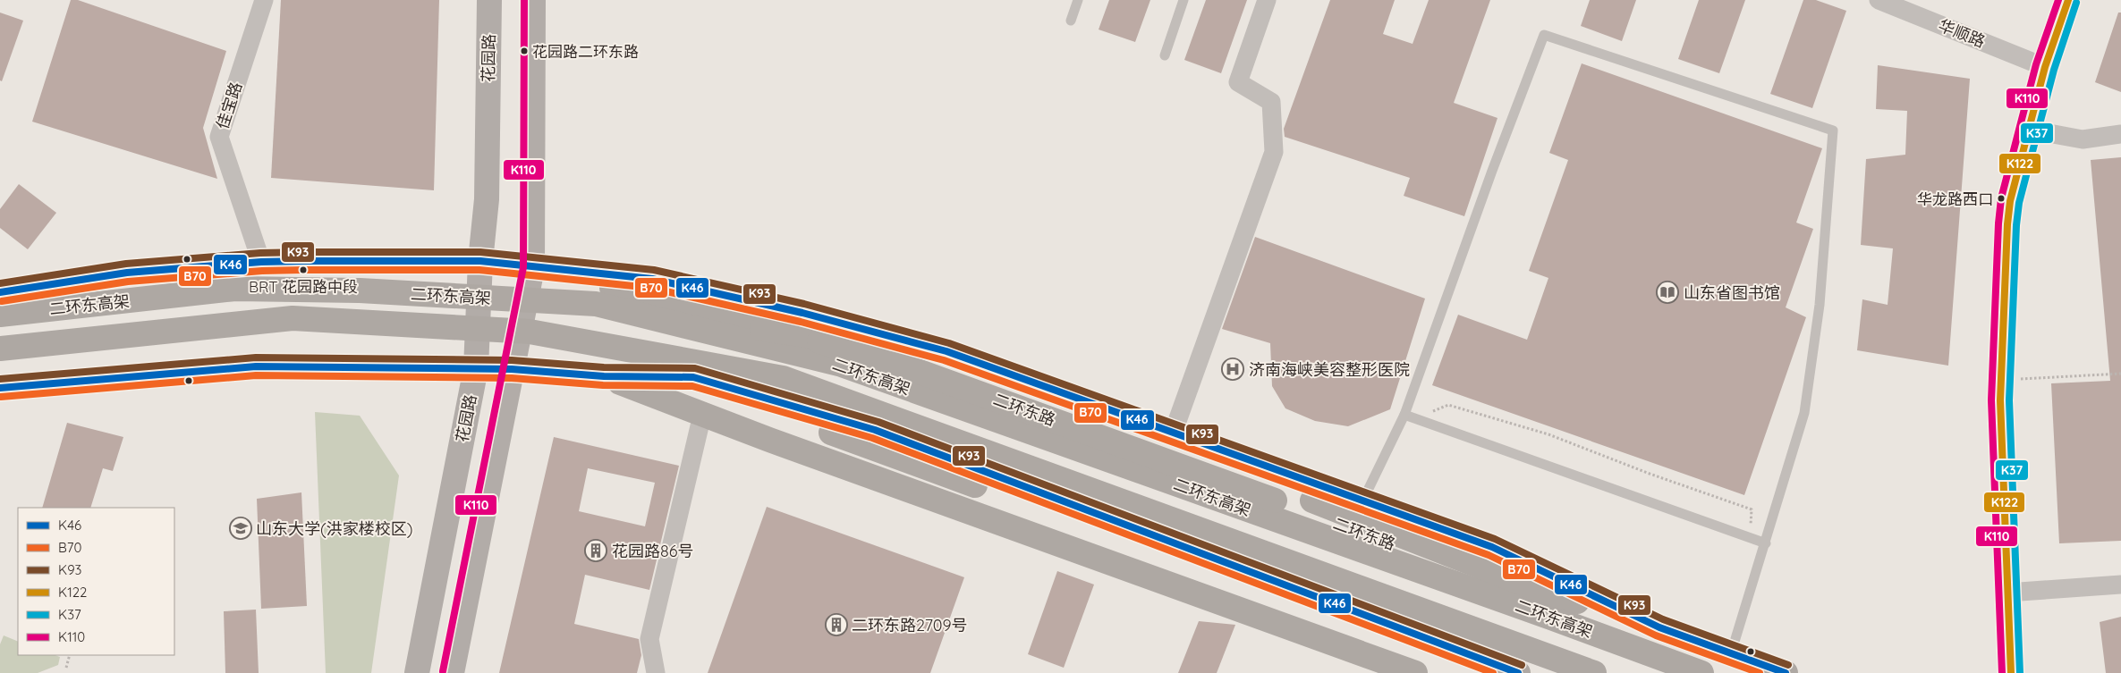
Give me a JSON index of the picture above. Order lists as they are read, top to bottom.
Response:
{
  "streets": {
    "highway": ["二环东高架", "二环东路"],
    "main road": ["花园路"],
    "street": ["华顺路", "佳宝路"]
  },
  "crossings": [
    ["花园路", "二环东路"],
    ["佳宝路", "二环东路"]
  ],
  "places": {
    "other": ["花园路二环东路", "华龙路西口", "BRT 花园路中段"],
    "library": ["山东省图书馆"],
    "hospital": ["济南海峡美容整形医院"],
    "school or university": ["山东大学(洪家楼校区)"],
    "building": ["花园路86号", "二环东路2709号"]
  },
  "lines": [
    "transit line K122",
    "transit line K110",
    "transit line K37",
    "transit line K93",
    "transit line K46",
    "transit line B70"
  ],
  "legend": [
    "K46",
    "B70",
    "K93",
    "K122",
    "K37",
    "K110"
  ]
}
